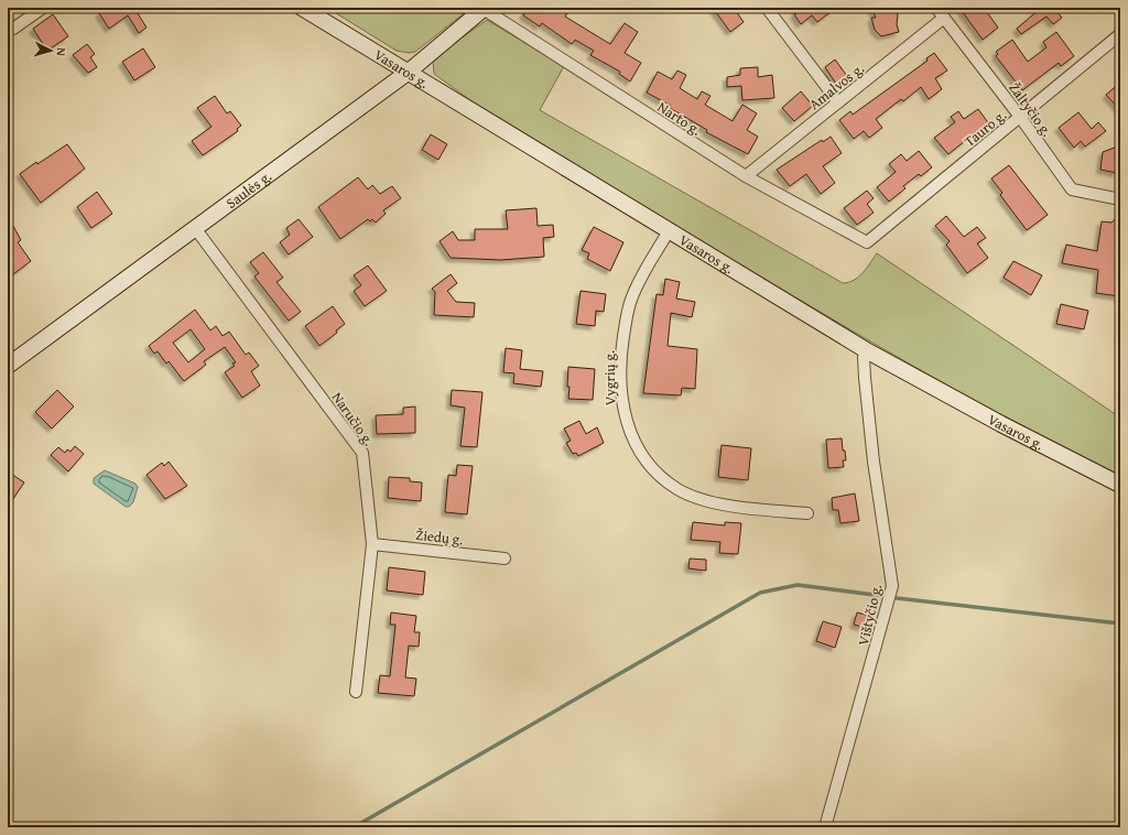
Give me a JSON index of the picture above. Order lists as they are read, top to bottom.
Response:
{
  "streets": {
    "main road": ["Vasaros g.", "Saulės g."],
    "street": [
      "Amalvos g.",
      "Žaltyčio g.",
      "Narto g.",
      "Tauro g.",
      "Vygrių g.",
      "Naručio g.",
      "Žiedų g.",
      "Vištyčio g."
    ]
  },
  "crossings": [
    ["Vasaros g.", "Saulės g."],
    ["Vasaros g.", "Vygrių g."],
    ["Vasaros g.", "Vištyčio g."],
    ["Amalvos g.", "Žaltyčio g."],
    ["Amalvos g.", "Narto g."],
    ["Žaltyčio g.", "Tauro g."],
    ["Narto g.", "Tauro g."],
    ["Narto g.", "Saulės g."],
    ["Saulės g.", "Naručio g."],
    ["Naručio g.", "Žiedų g."]
  ],
  "north": "right"
}
